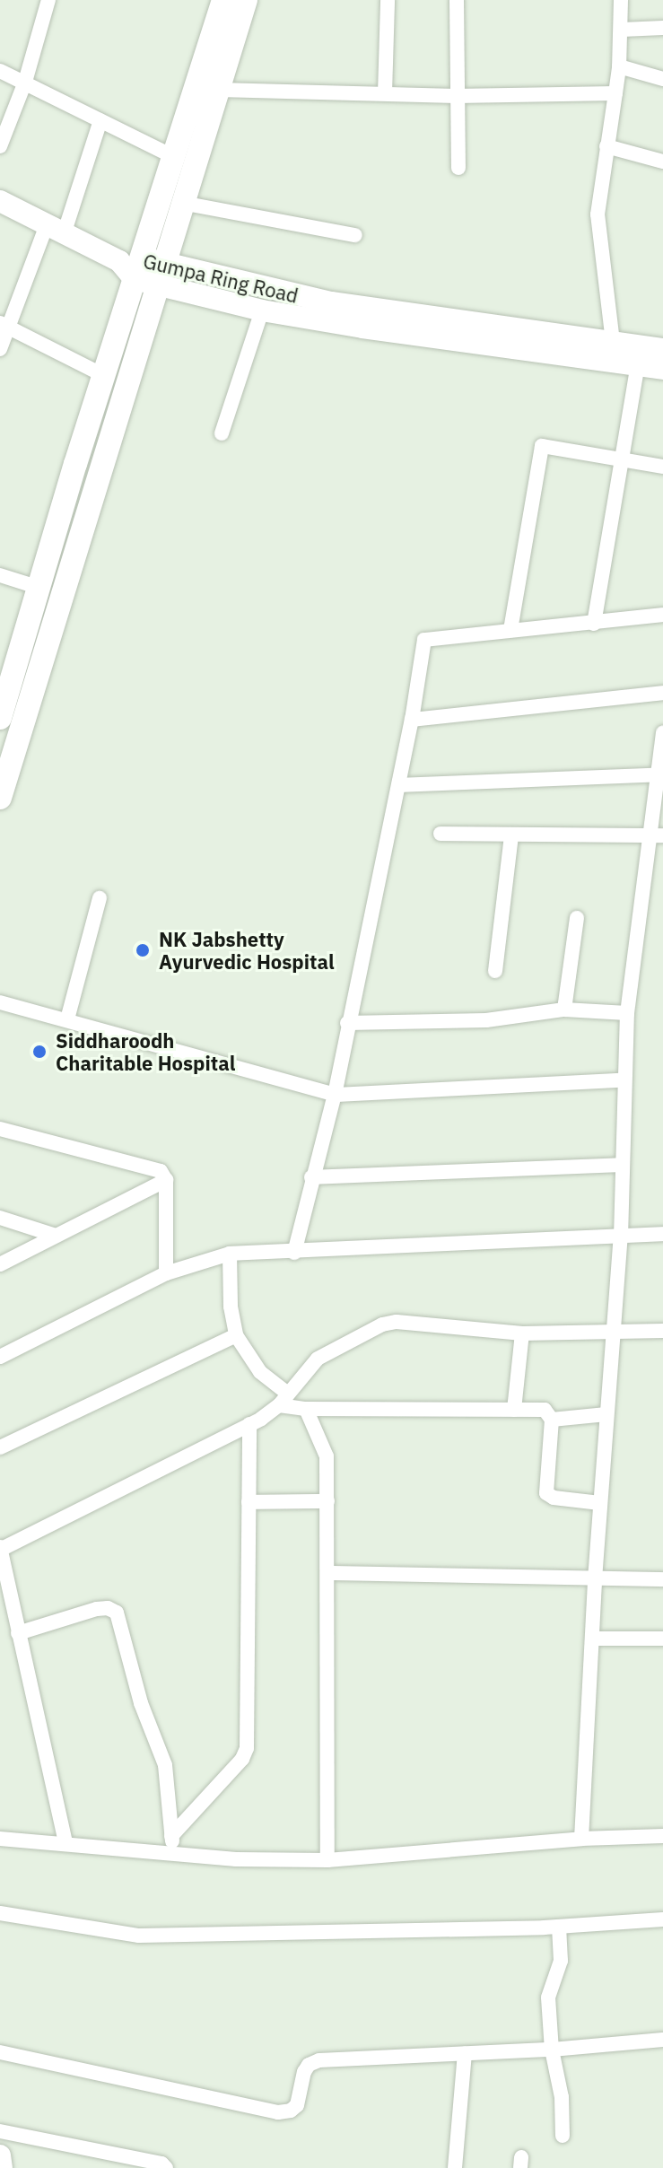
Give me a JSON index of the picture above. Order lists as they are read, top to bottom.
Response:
{
  "streets": {
    "street": ["Gumpa Ring Road"]
  },
  "places": ["NK Jabshetty Ayurvedic Hospital", "Siddharoodh Charitable Hospital"]
}
